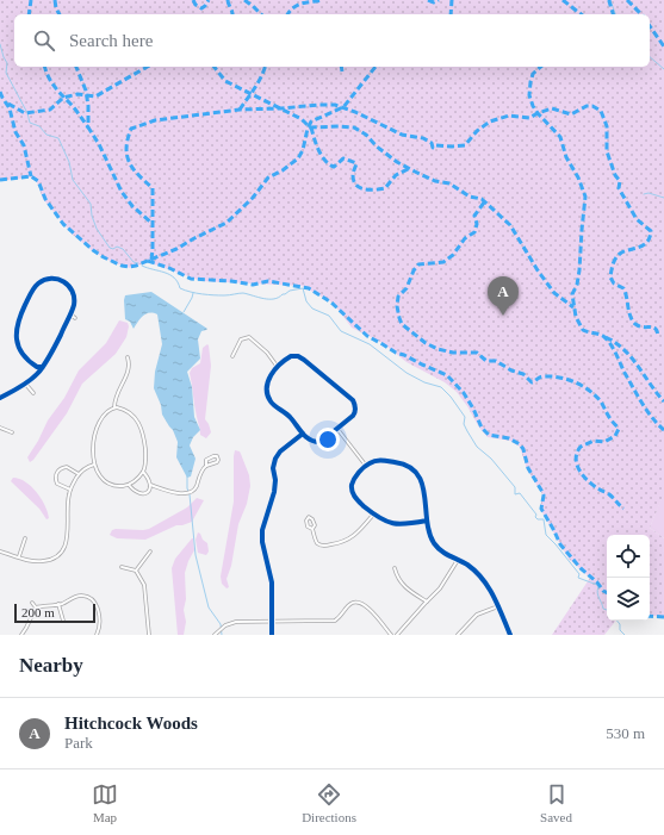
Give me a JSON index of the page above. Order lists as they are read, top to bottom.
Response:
{
  "scale_bar": "200 m",
  "page": {
    "search": "Search here",
    "pins": "A",
    "scale": "200 m",
    "heading": "Nearby",
    "list": [
      {
        "mark": "A",
        "name": "Hitchcock Woods",
        "note": "Park",
        "value": "530 m"
      }
    ],
    "nav": ["Map", "Directions", "Saved"]
  }
}
